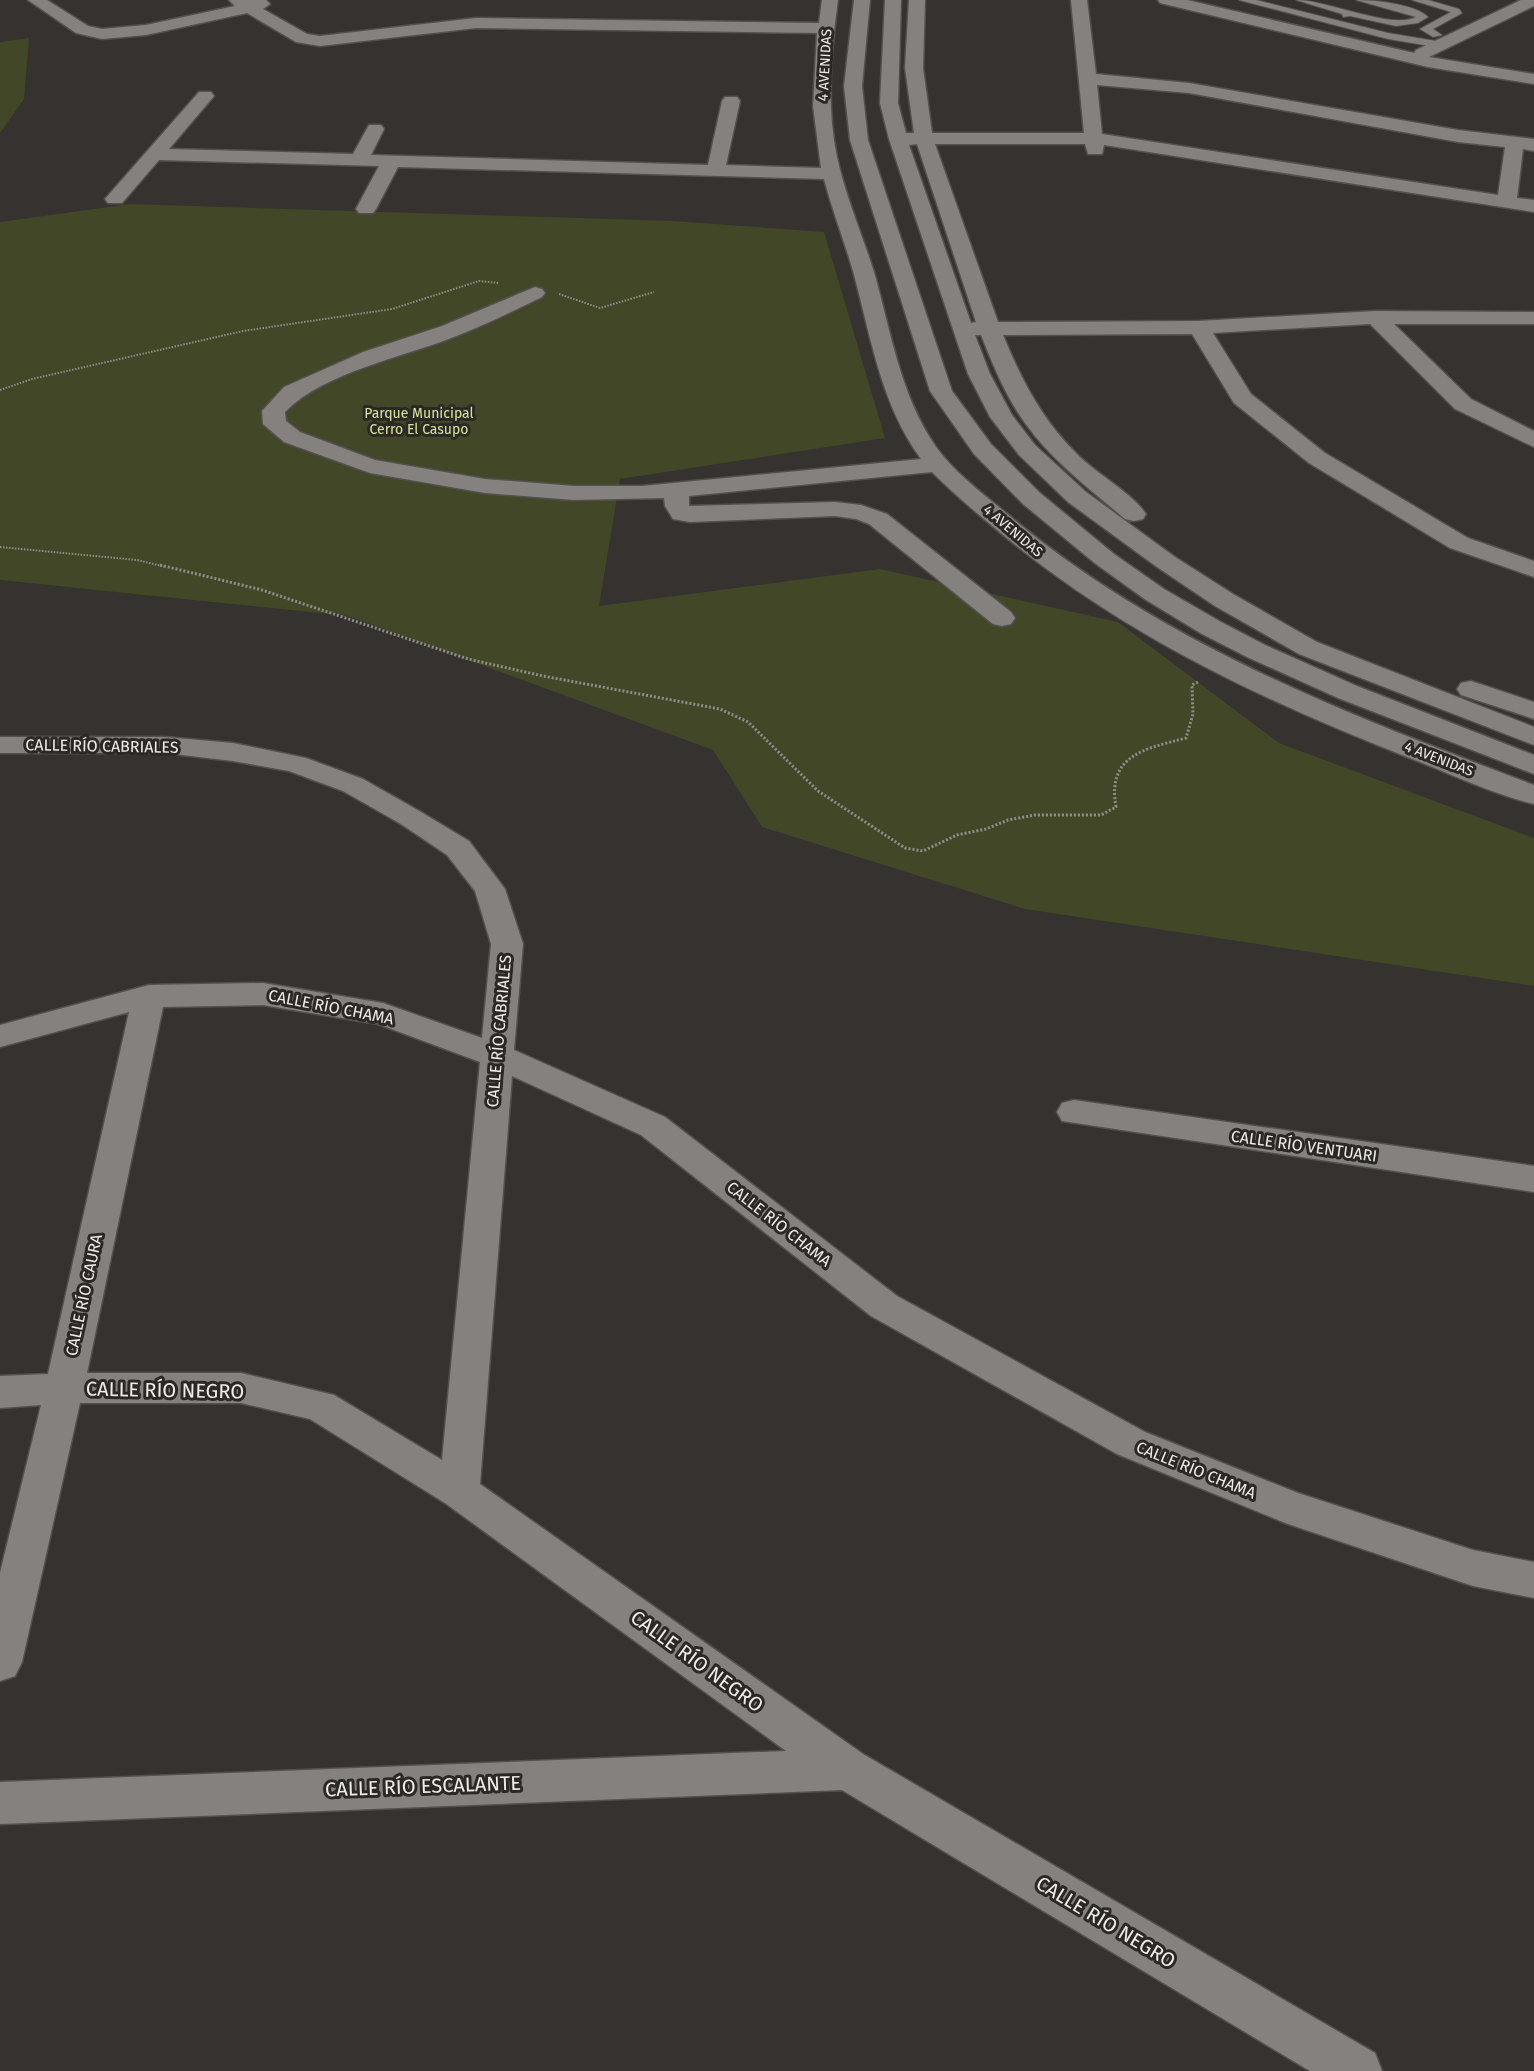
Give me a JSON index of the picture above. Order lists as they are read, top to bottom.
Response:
{
  "streets": {
    "street": [
      "4 AVENIDAS",
      "CALLE RÍO CABRIALES",
      "CALLE RÍO CHAMA",
      "CALLE RÍO VENTUARI",
      "CALLE RÍO CAURA",
      "CALLE RÍO NEGRO",
      "CALLE RÍO ESCALANTE"
    ]
  },
  "crossings": [
    ["CALLE RÍO CABRIALES", "CALLE RÍO CHAMA"],
    ["CALLE RÍO CABRIALES", "CALLE RÍO NEGRO"],
    ["CALLE RÍO CHAMA", "CALLE RÍO CAURA"],
    ["CALLE RÍO CAURA", "CALLE RÍO NEGRO"],
    ["CALLE RÍO NEGRO", "CALLE RÍO ESCALANTE"]
  ],
  "parks": ["Parque Municipal Cerro El Casupo"]
}
